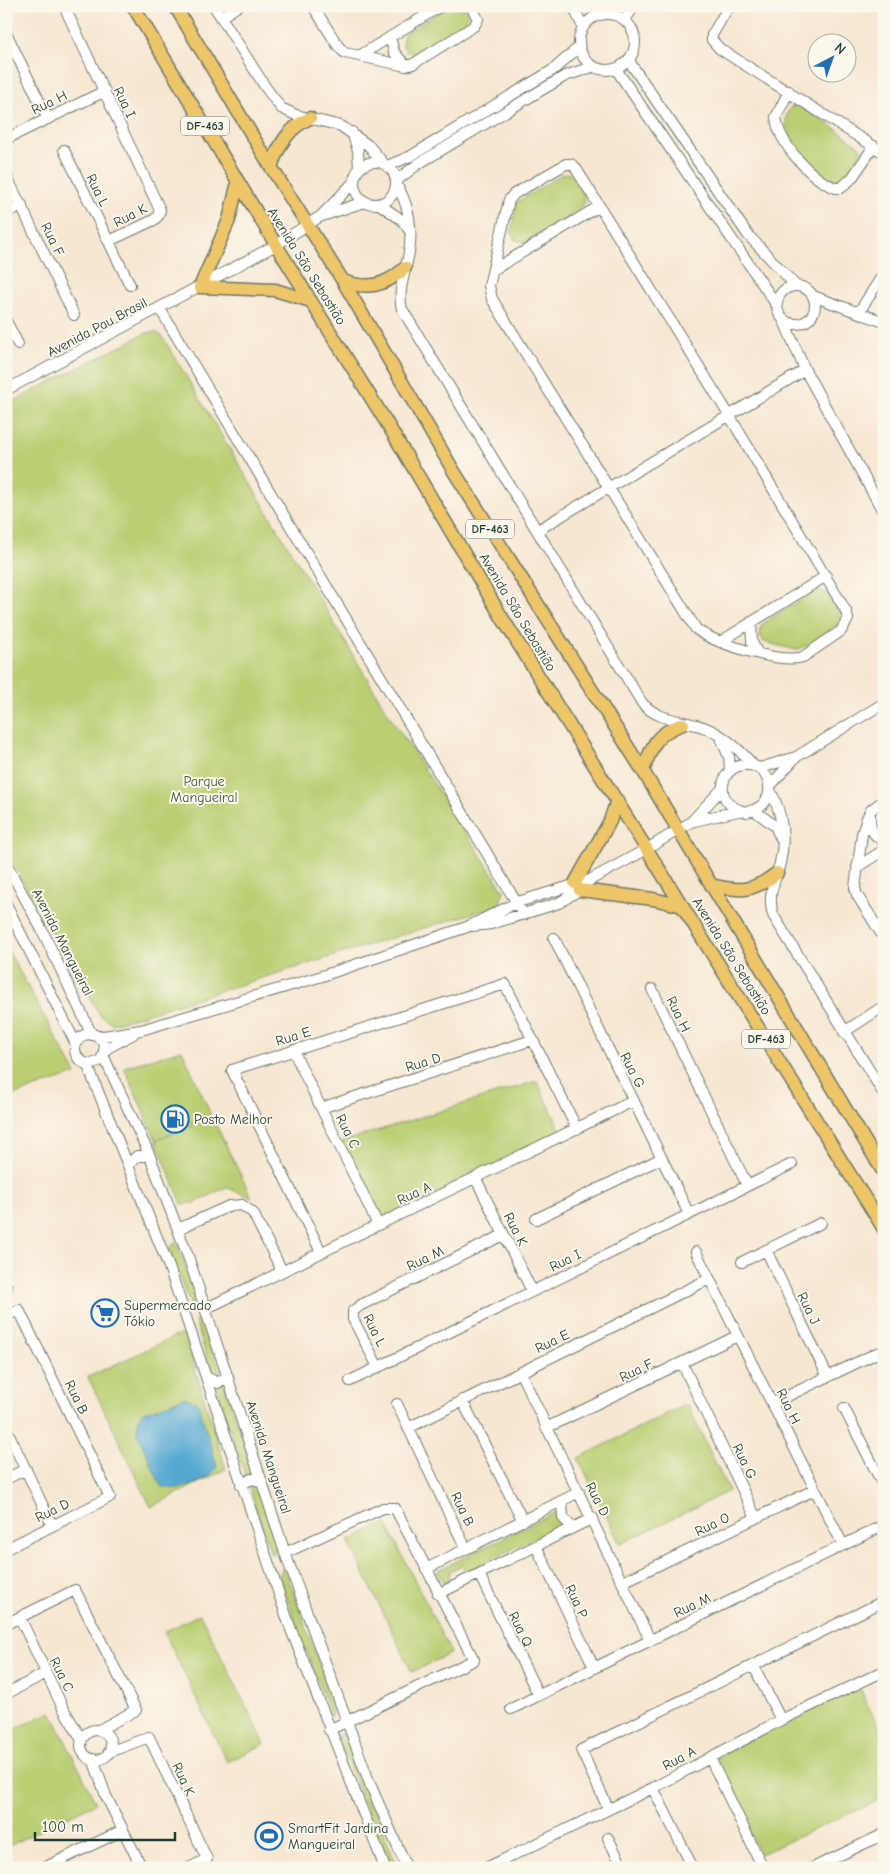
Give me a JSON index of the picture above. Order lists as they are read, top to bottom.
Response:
{
  "streets": {
    "main road": ["DF-463", "Avenida São Sebastião"],
    "street": [
      "Rua H",
      "Rua I",
      "Rua L",
      "Rua K",
      "Rua F",
      "Avenida Pau Brasil",
      "Avenida Mangueiral",
      "Rua E",
      "Rua D",
      "Rua G",
      "Rua C",
      "Rua A",
      "Rua M",
      "Rua J",
      "Rua B",
      "Rua O",
      "Rua P",
      "Rua Q"
    ]
  },
  "crossings": [
    ["Rua H", "Rua I"],
    ["Rua H", "Rua F"],
    ["Rua H", "Rua E"],
    ["Rua H", "Rua M"],
    ["Rua H", "Rua O"],
    ["Rua I", "Rua L"],
    ["Rua I", "Rua K"],
    ["Rua I", "Rua G"],
    ["Rua L", "Rua K"],
    ["Rua L", "Rua M"],
    ["Rua K", "Rua C"],
    ["Rua K", "Rua A"],
    ["Rua K", "Rua M"],
    ["Rua F", "Rua D"],
    ["Rua F", "Rua G"],
    ["Avenida São Sebastião", "Avenida Pau Brasil"],
    ["Avenida Mangueiral", "Rua A"],
    ["Rua E", "Rua D"],
    ["Rua E", "Rua C"],
    ["Rua E", "Rua A"],
    ["Rua E", "Rua B"],
    ["Rua D", "Rua C"],
    ["Rua D", "Rua M"],
    ["Rua D", "Rua B"],
    ["Rua D", "Rua O"],
    ["Rua G", "Rua A"],
    ["Rua G", "Rua O"],
    ["Rua C", "Rua A"],
    ["Rua M", "Rua P"],
    ["Rua M", "Rua Q"]
  ],
  "parks": ["Parque Mangueiral"],
  "places": {
    "fuel station": ["Posto Melhor"],
    "supermarket": ["Supermercado Tókio"],
    "sports": ["SmartFit Jardina Mangueiral"]
  },
  "scale_bar": "100 m",
  "north": "top right"
}
